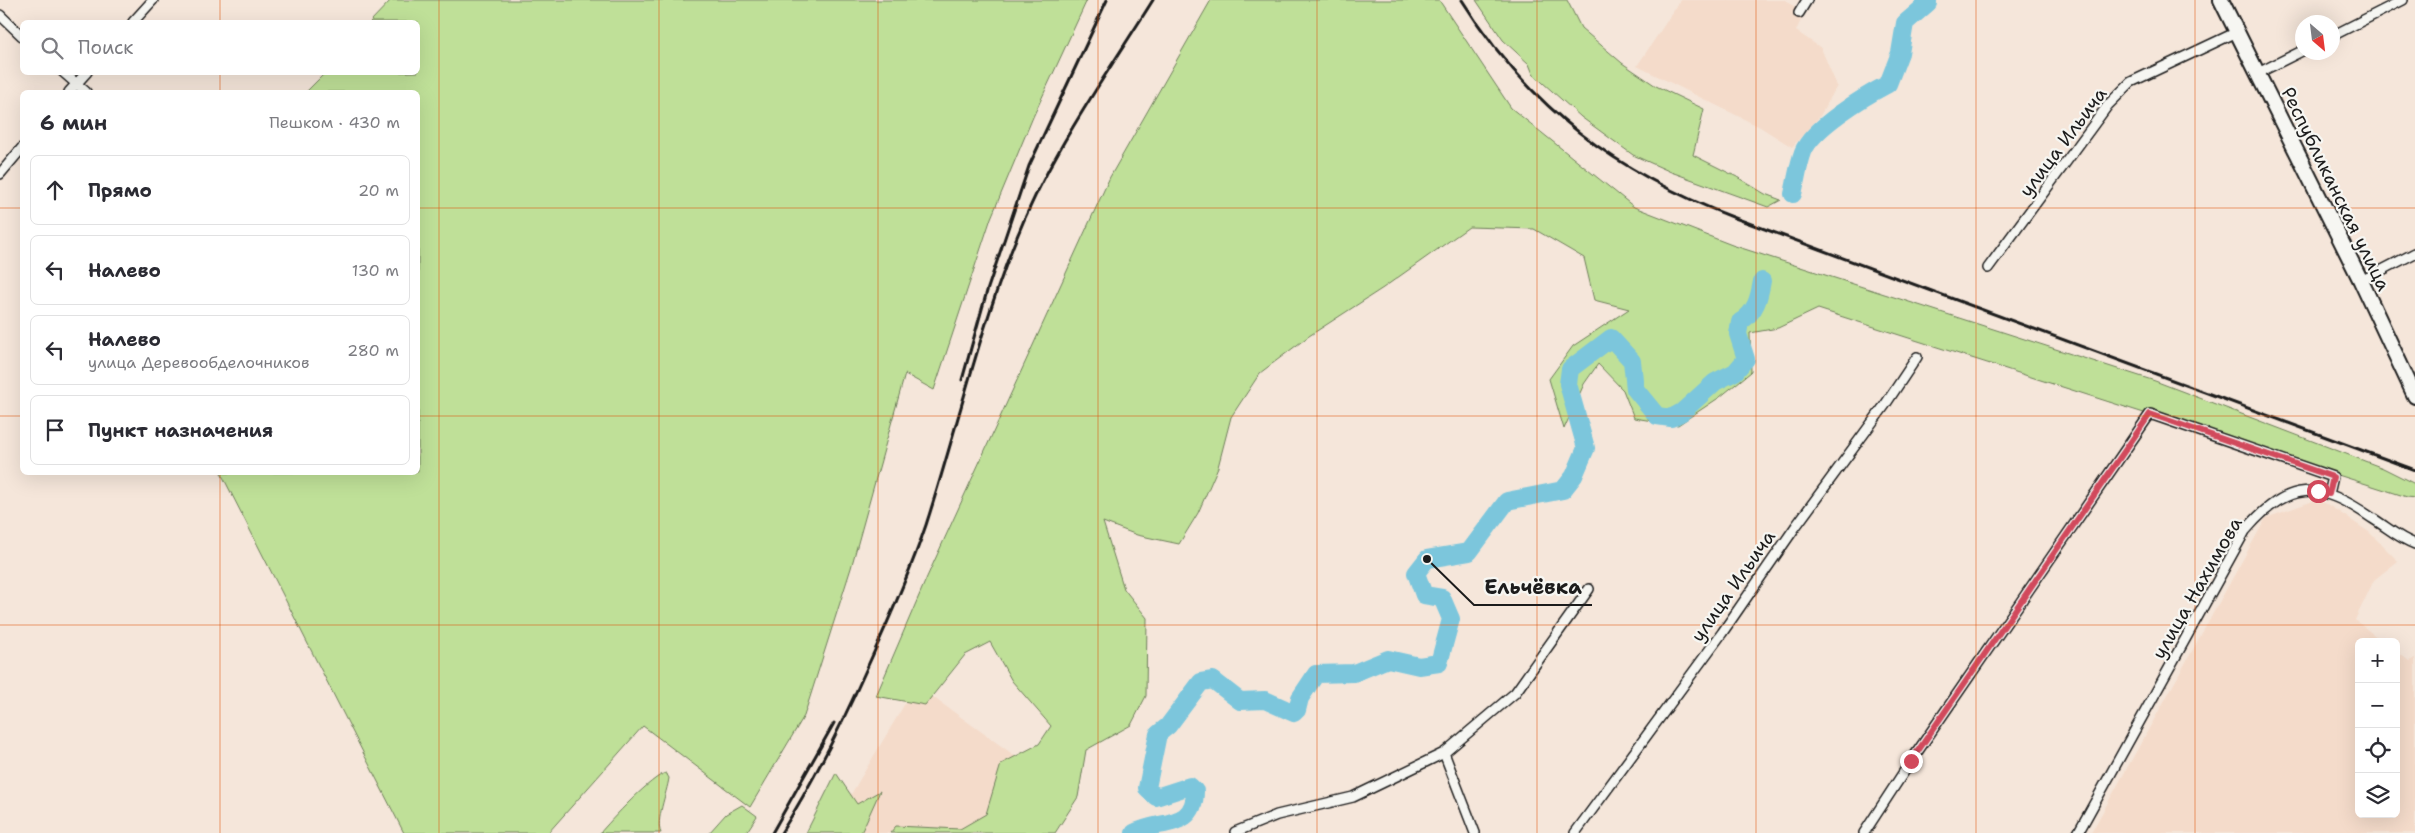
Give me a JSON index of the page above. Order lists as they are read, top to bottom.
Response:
{
  "streets": {
    "main road": ["Республиканская улица"],
    "street": ["улица Ильича", "улица Нахимова"]
  },
  "crossings": [
    ["улица Ильича", "Республиканская улица"]
  ],
  "places": ["Ельчёвка"],
  "north": "bottom right",
  "page": {
    "search": "Поиск",
    "heading": ["6 мин", "Пешком · 430 m"],
    "list": [
      ["Прямо", "20 m"],
      ["Налево", "130 m"],
      ["Налево", "улица Деревообделочников", "280 m"],
      "Пункт назначения"
    ],
    "map_buttons": ["+", "−"]
  }
}
